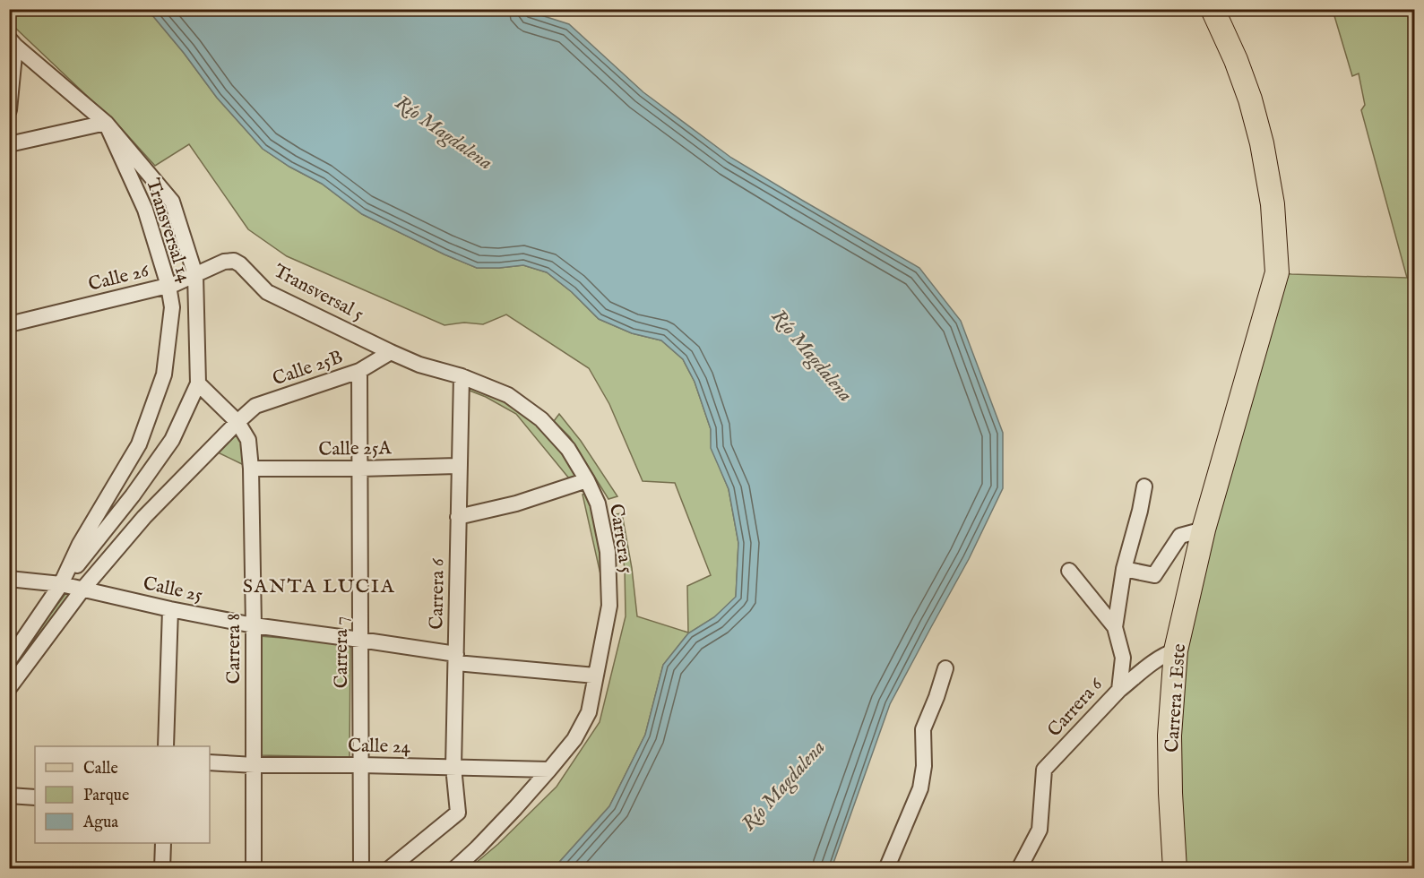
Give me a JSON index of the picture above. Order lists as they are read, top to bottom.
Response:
{
  "streets": {
    "main road": ["Carrera 1 Este"],
    "street": [
      "Transversal 14",
      "Calle 26",
      "Transversal 5",
      "Calle 25B",
      "Calle 25A",
      "Carrera 5",
      "Calle 25",
      "Carrera 6",
      "Carrera 8",
      "Carrera 7",
      "Calle 24"
    ]
  },
  "crossings": [
    ["Transversal 14", "Calle 26"],
    ["Transversal 14", "Calle 25"],
    ["Calle 26", "Transversal 5"],
    ["Transversal 5", "Calle 25B"],
    ["Transversal 5", "Carrera 5"],
    ["Calle 25B", "Carrera 5"],
    ["Calle 25B", "Carrera 8"],
    ["Calle 25B", "Carrera 7"],
    ["Calle 25A", "Carrera 6"],
    ["Calle 25A", "Carrera 8"],
    ["Calle 25A", "Carrera 7"],
    ["Carrera 5", "Calle 25"],
    ["Carrera 5", "Carrera 6"],
    ["Carrera 5", "Calle 24"],
    ["Calle 25", "Carrera 6"],
    ["Calle 25", "Carrera 8"],
    ["Calle 25", "Carrera 7"],
    ["Carrera 6", "Calle 24"],
    ["Carrera 8", "Calle 24"],
    ["Carrera 7", "Calle 24"]
  ],
  "districts": ["SANTA LUCIA"],
  "water": ["Río Magdalena"],
  "legend": ["Calle", "Parque", "Agua"]
}
